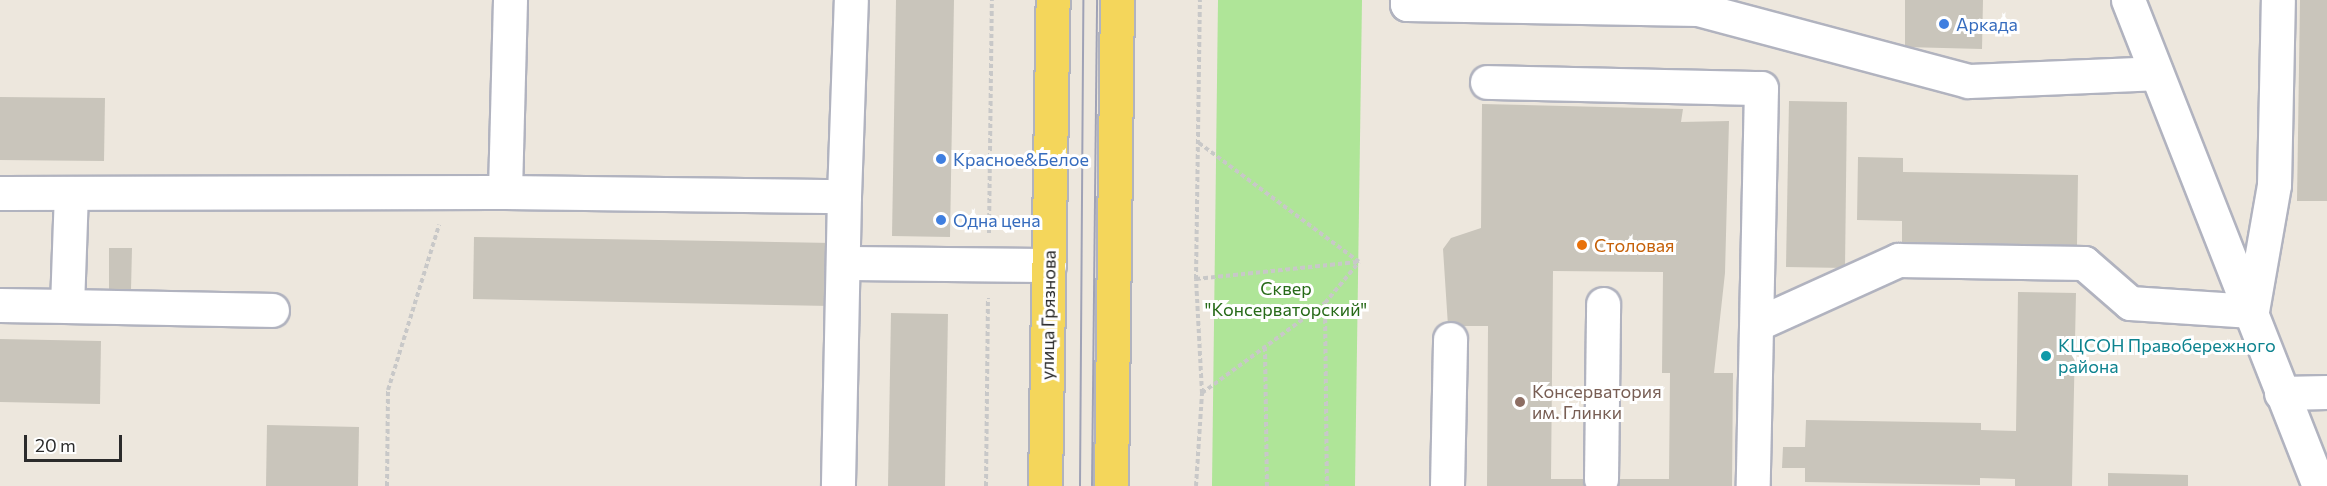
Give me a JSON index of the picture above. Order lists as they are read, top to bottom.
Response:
{
  "streets": {
    "main road": ["улица Грязнова"]
  },
  "parks": ["Сквер \"Консерваторский\""],
  "places": [
    "Аркада",
    "Красное&Белое",
    "Одна цена",
    "Столовая",
    "КЦСОН Правобережного района",
    "Консерватория им. Глинки"
  ],
  "scale_bar": "20 m"
}
